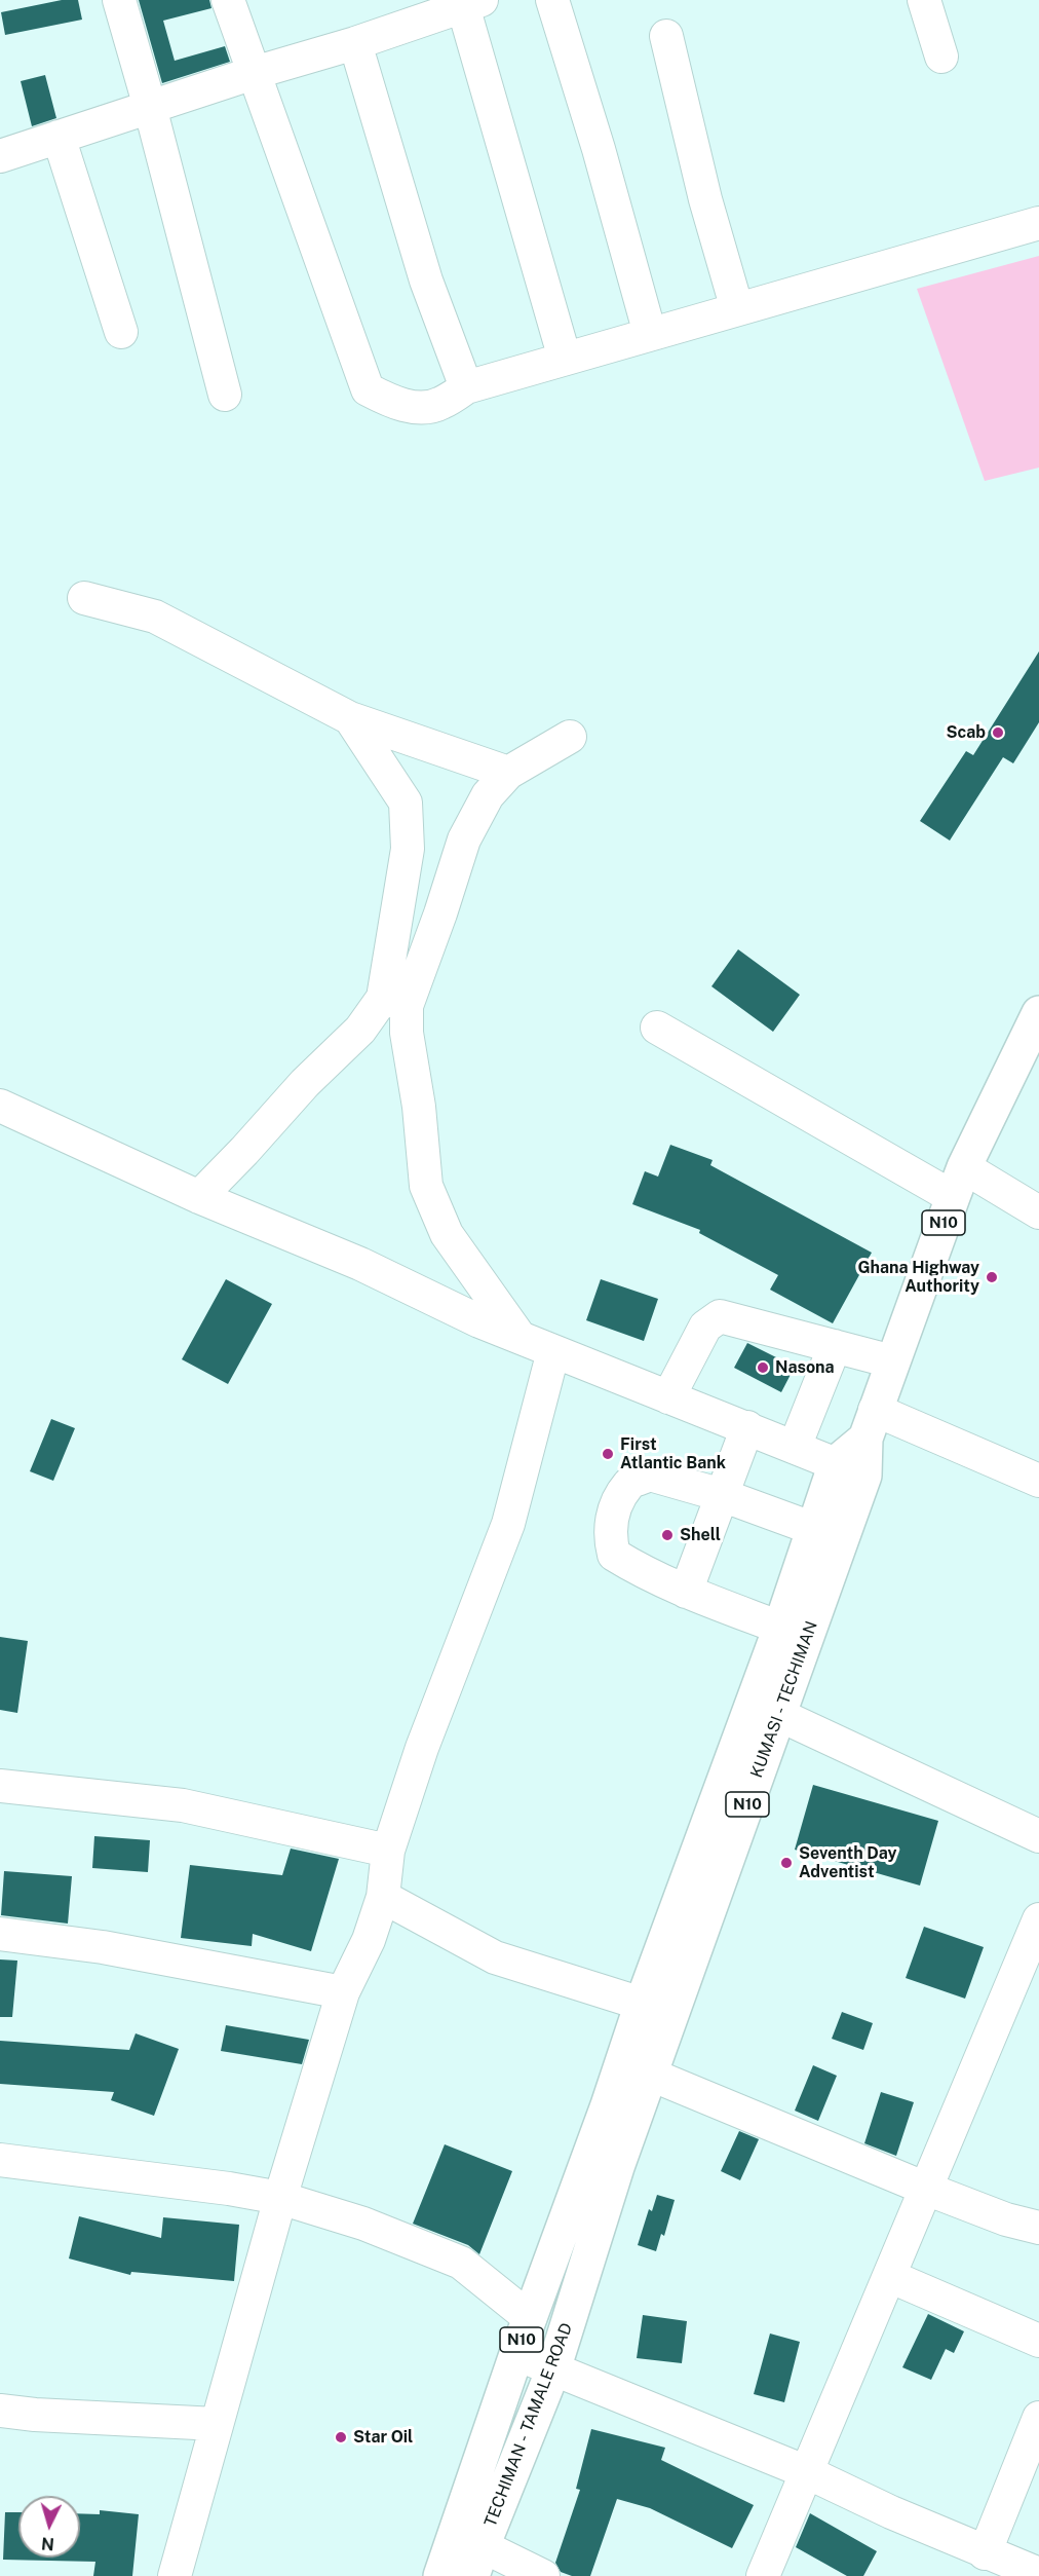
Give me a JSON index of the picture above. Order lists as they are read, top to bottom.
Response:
{
  "streets": {
    "highway": ["N10", "KUMASI - TECHIMAN", "TECHIMAN - TAMALE ROAD"]
  },
  "crossings": [
    ["KUMASI - TECHIMAN", "TECHIMAN - TAMALE ROAD"]
  ],
  "places": [
    "Scab",
    "Ghana Highway Authority",
    "Nasona",
    "First Atlantic Bank",
    "Shell",
    "Seventh Day Adventist",
    "Star Oil"
  ],
  "north": "bottom"
}
